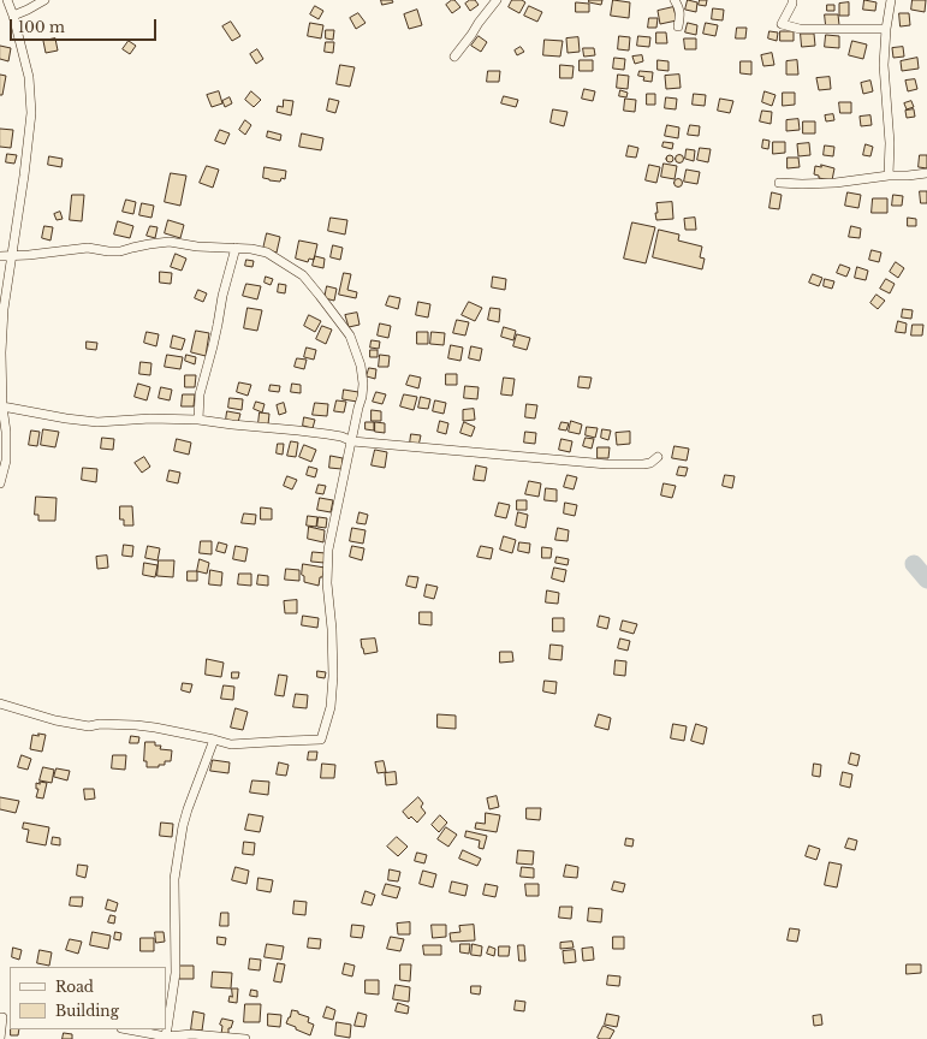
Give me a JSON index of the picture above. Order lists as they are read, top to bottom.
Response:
{
  "legend": ["Road", "Building"],
  "scale_bar": "100 m"
}
